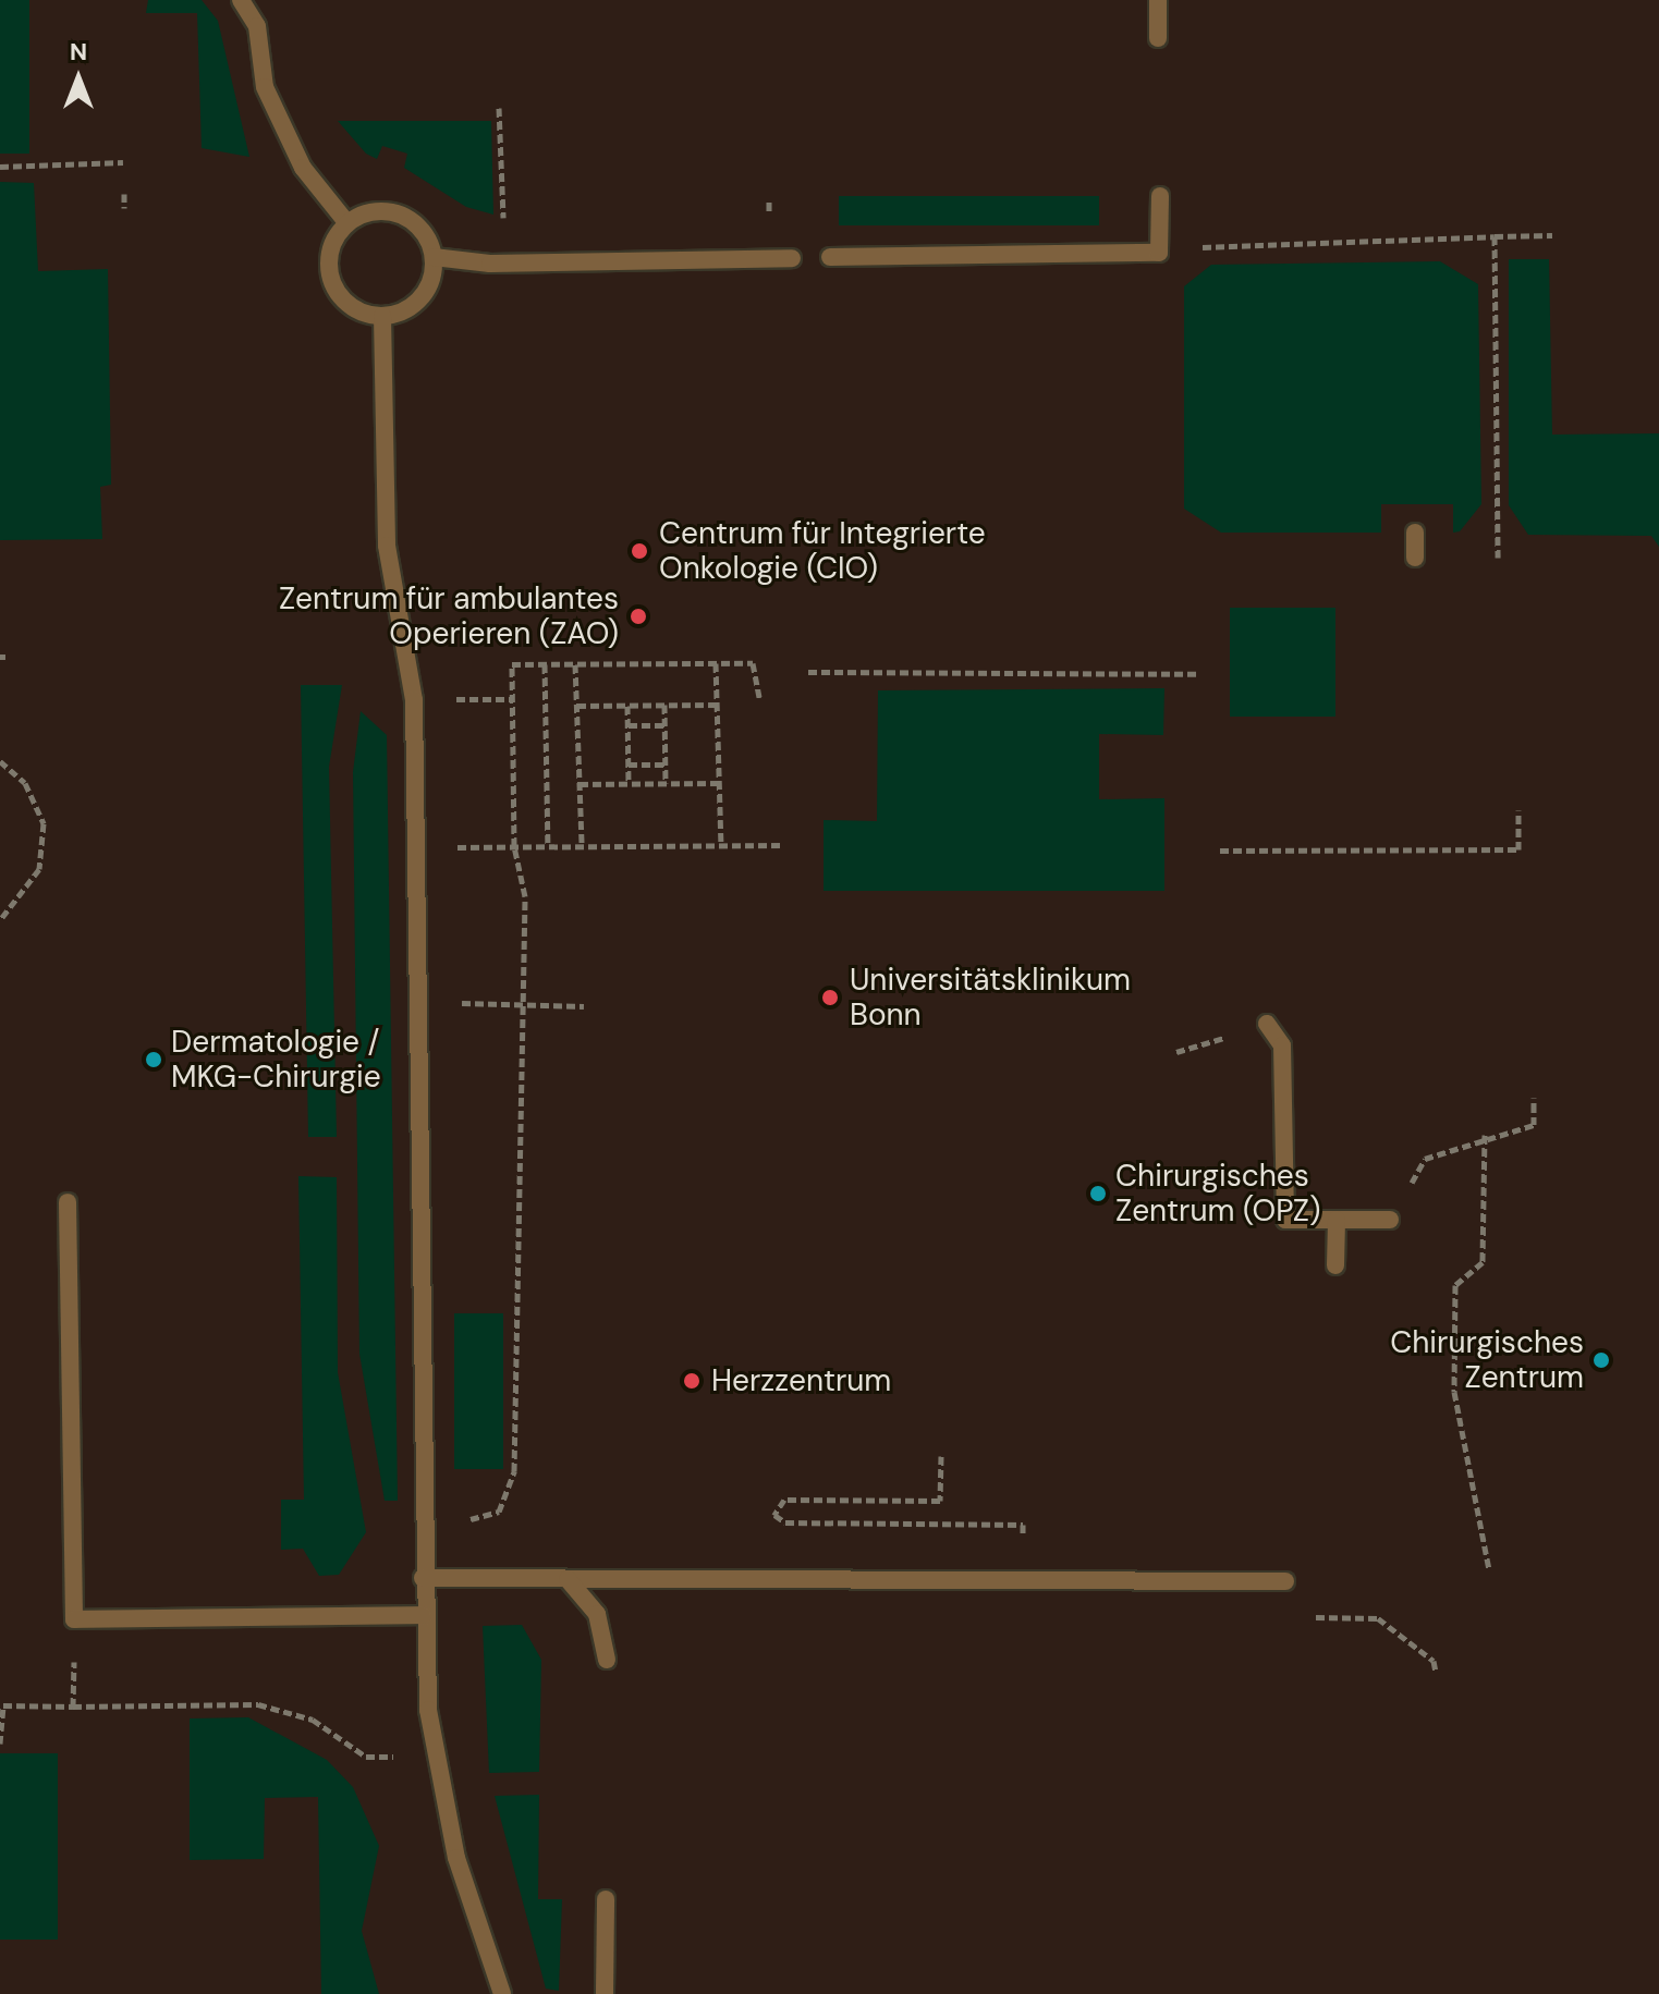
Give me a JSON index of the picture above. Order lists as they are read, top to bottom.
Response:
{
  "places": [
    "Centrum für Integrierte Onkologie (CIO)",
    "Zentrum für ambulantes Operieren (ZAO)",
    "Universitätsklinikum Bonn",
    "Dermatologie / MKG-Chirurgie",
    "Chirurgisches Zentrum (OPZ)",
    "Chirurgisches Zentrum",
    "Herzzentrum"
  ],
  "north": "top"
}
